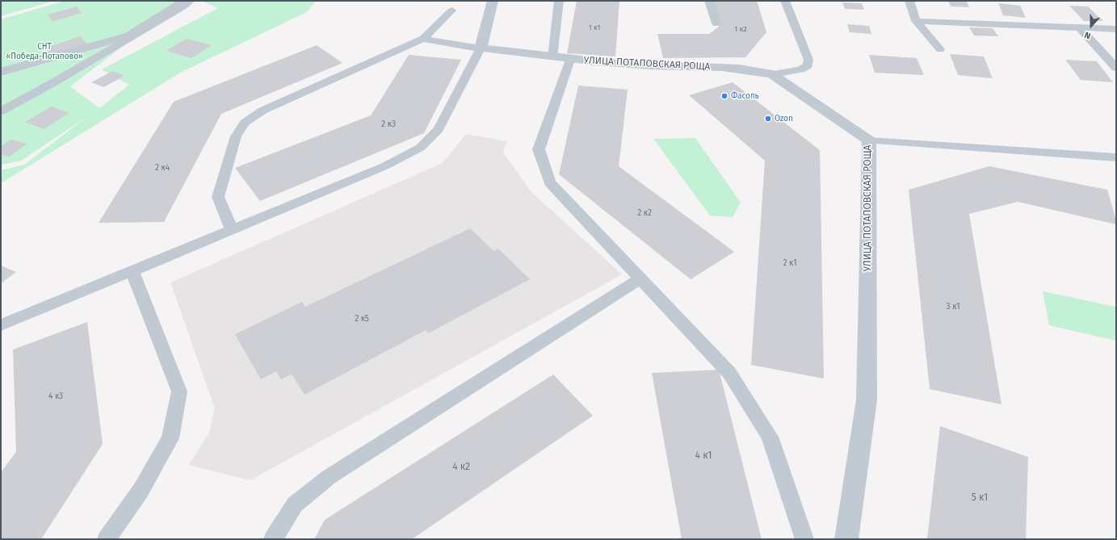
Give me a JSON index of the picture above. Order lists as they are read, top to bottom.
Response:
{
  "streets": {
    "street": ["УЛИЦА ПОТАПОВСКАЯ РОЩА"]
  },
  "parks": ["СНТ «Победа-Потапово»"],
  "places": ["Фасоль", "Ozon"],
  "house_numbers": [
    "1 к1",
    "1 к2",
    "2 к3",
    "2 к4",
    "2 к2",
    "2 к1",
    "3 к1",
    "2 к5",
    "4 к3",
    "4 к1",
    "4 к2",
    "5 к1"
  ],
  "north": "bottom"
}
